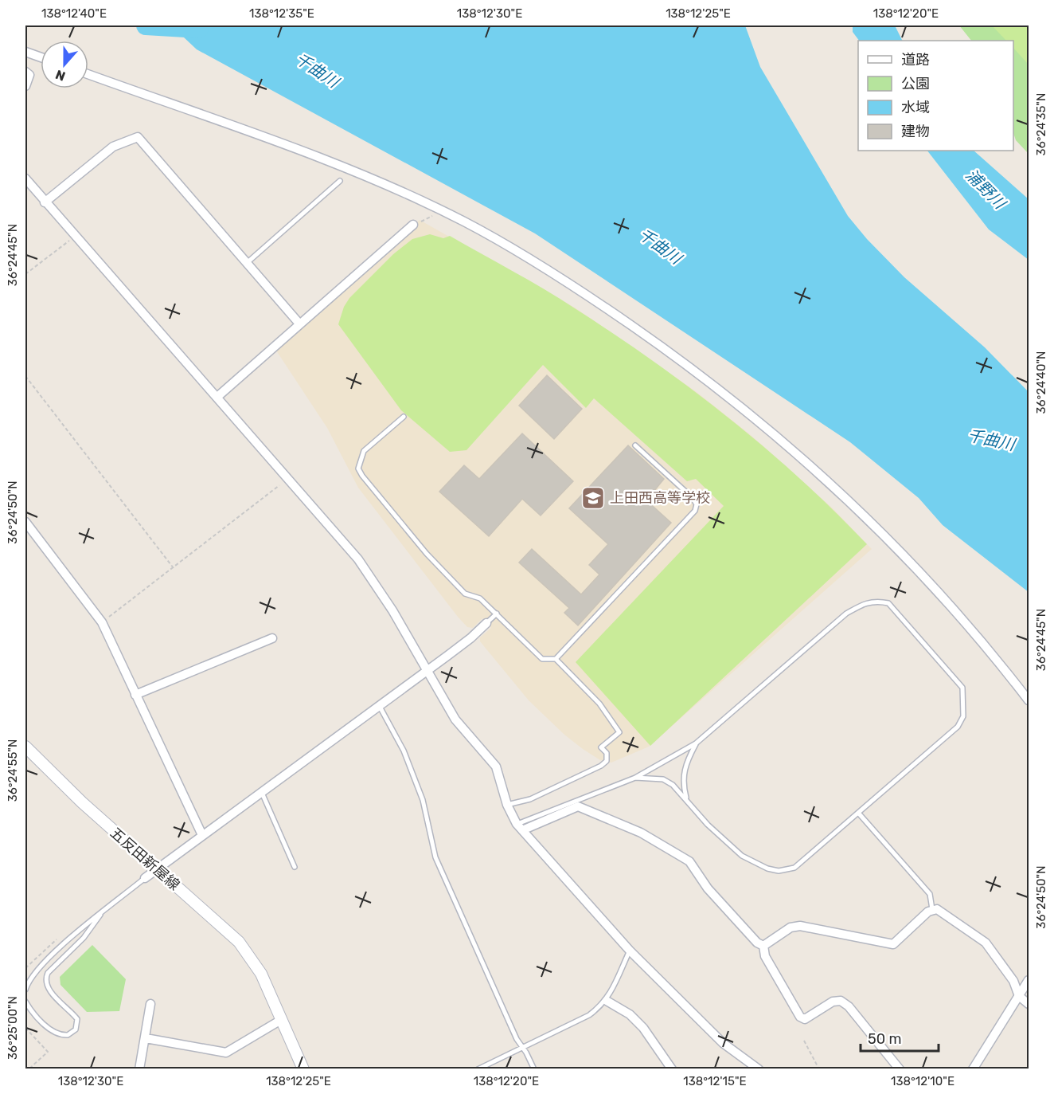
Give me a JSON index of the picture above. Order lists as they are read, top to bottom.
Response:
{
  "streets": {
    "street": ["五反田新屋線"]
  },
  "water": ["千曲川", "浦野川"],
  "places": {
    "school or university": ["上田西高等学校"]
  },
  "legend": [
    "道路",
    "公園",
    "水域",
    "建物"
  ],
  "scale_bar": "50 m",
  "north": "bottom",
  "coordinates": [
    "138°12'40\"E",
    "138°12'35\"E",
    "138°12'30\"E",
    "138°12'25\"E",
    "138°12'20\"E",
    "36°24'35\"N",
    "36°24'45\"N",
    "36°24'40\"N",
    "36°24'50\"N",
    "36°24'55\"N",
    "36°25'00\"N",
    "138°12'15\"E",
    "138°12'10\"E"
  ]
}
